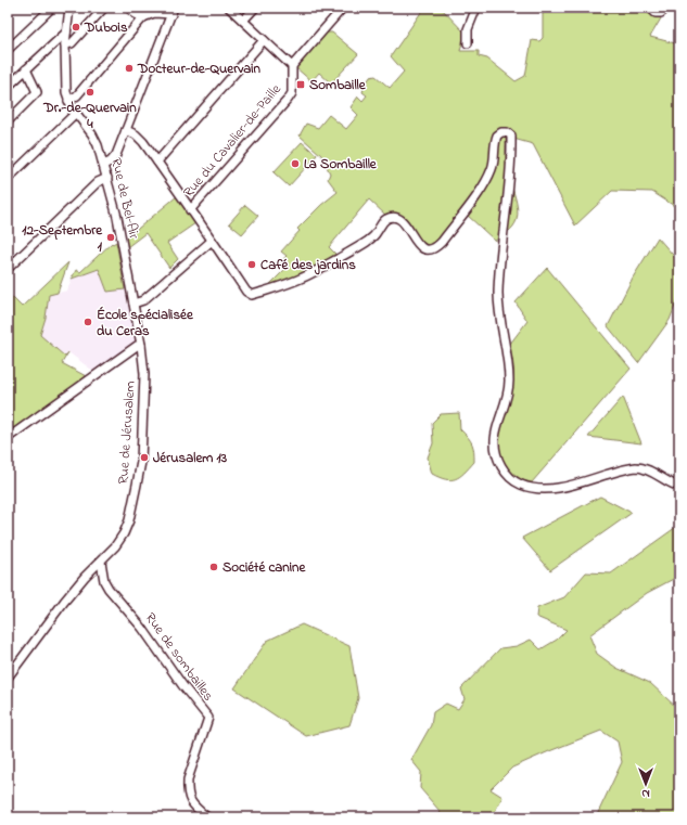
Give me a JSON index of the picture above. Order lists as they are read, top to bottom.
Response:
{
  "streets": {
    "street": [
      "Rue du Cavalier-de-Paille",
      "Rue de Bel-Air",
      "Rue de Jérusalem",
      "Rue de sombailles"
    ]
  },
  "crossings": [
    ["Rue de Bel-Air", "Rue de Jérusalem"],
    ["Rue de Jérusalem", "Rue de sombailles"]
  ],
  "places": {
    "other": [
      "Dubois",
      "Docteur-de-Quervain",
      "Dr.-de-Quervain 4",
      "La Sombaille",
      "12-Septembre 1",
      "Café des jardins",
      "École spécialisée du Ceras",
      "Jérusalem 13",
      "Société canine"
    ],
    "transit": ["Sombaille"]
  },
  "north": "bottom"
}
